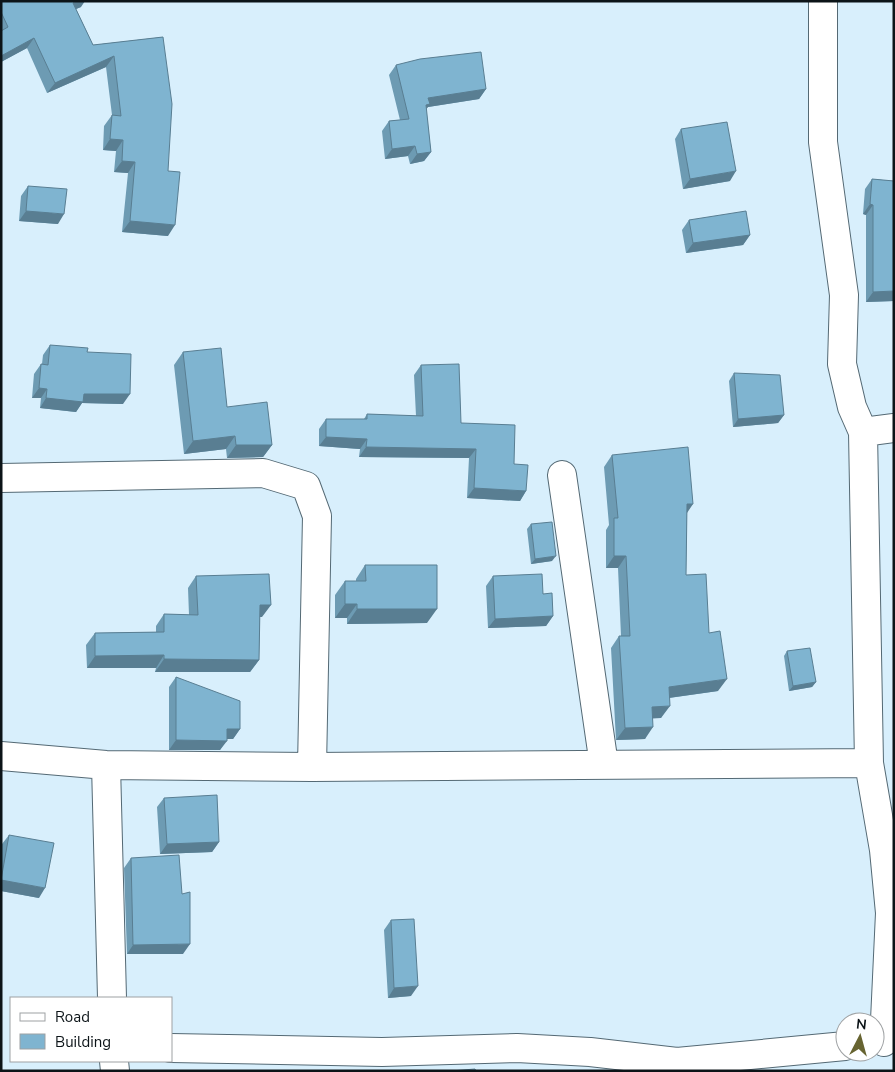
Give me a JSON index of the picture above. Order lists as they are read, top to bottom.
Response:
{
  "legend": ["Road", "Building"],
  "north": "top"
}
